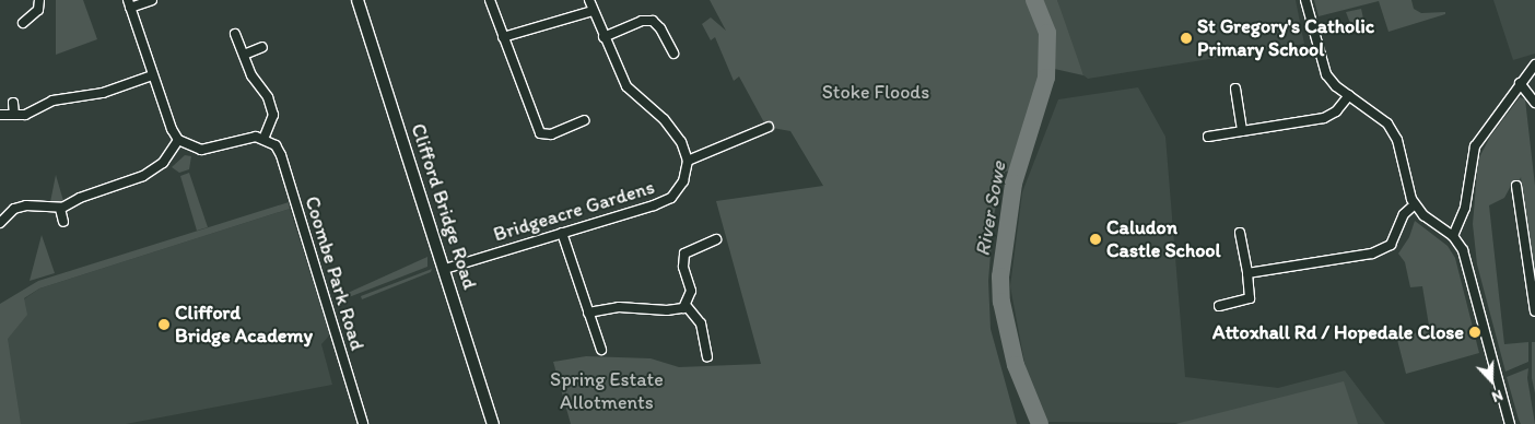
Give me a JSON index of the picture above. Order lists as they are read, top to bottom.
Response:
{
  "streets": {
    "main road": ["Clifford Bridge Road"],
    "street": ["Bridgeacre Gardens", "Coombe Park Road"]
  },
  "crossings": [
    ["Clifford Bridge Road", "Bridgeacre Gardens"]
  ],
  "water": ["River Sowe"],
  "parks": ["Stoke Floods", "Spring Estate Allotments"],
  "places": [
    "St Gregory's Catholic Primary School",
    "Caludon Castle School",
    "Clifford Bridge Academy",
    "Attoxhall Rd / Hopedale Close"
  ],
  "north": "bottom"
}
